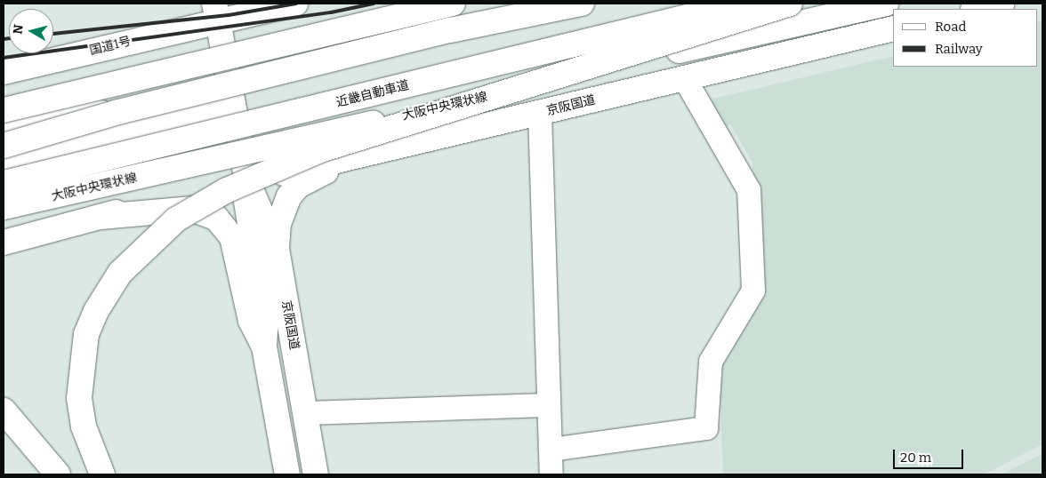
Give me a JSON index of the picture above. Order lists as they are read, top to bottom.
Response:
{
  "streets": {
    "main road": [
      "国道1号",
      "近畿自動車道",
      "京阪国道",
      "大阪中央環状線"
    ]
  },
  "crossings": [
    ["国道1号", "京阪国道"]
  ],
  "legend": ["Road", "Railway"],
  "scale_bar": "20 m",
  "north": "left"
}
